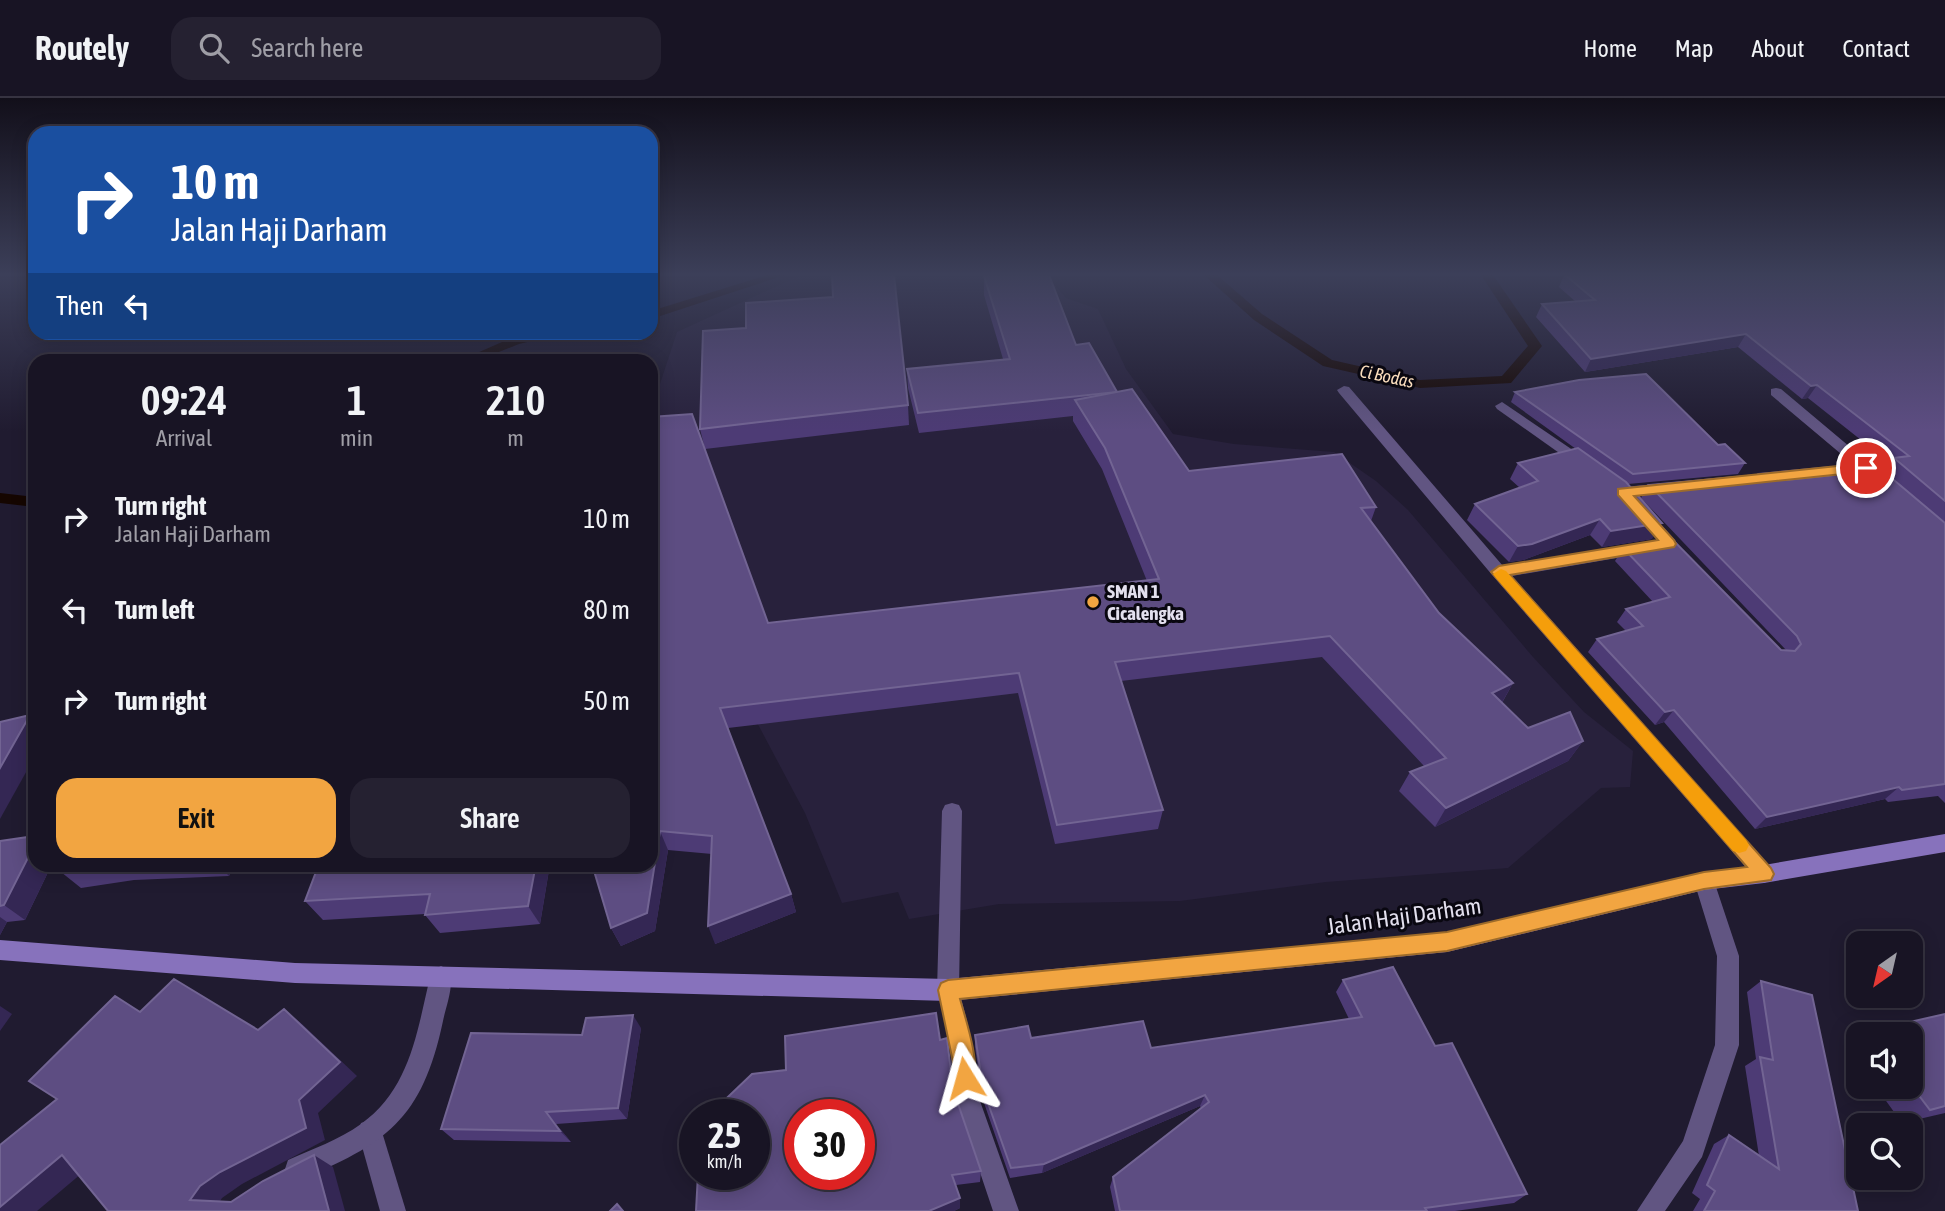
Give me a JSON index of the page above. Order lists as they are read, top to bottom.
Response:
{
  "streets": {
    "street": ["Jalan Haji Darham"]
  },
  "water": ["Ci Bodas"],
  "places": ["SMAN 1 Cicalengka"],
  "north": "bottom left",
  "page": {
    "header": "Routely",
    "search": "Search here",
    "nav": [
      "Home",
      "Map",
      "About",
      "Contact"
    ],
    "turn": ["10 m", "Jalan Haji Darham"],
    "then": "Then",
    "eta": [
      "09:24",
      "Arrival",
      "1",
      "min",
      "210",
      "m"
    ],
    "list": [
      {
        "name": "Turn right",
        "note": "Jalan Haji Darham",
        "value": "10 m"
      },
      {
        "name": "Turn left",
        "value": "80 m"
      },
      {
        "name": "Turn right",
        "value": "50 m"
      }
    ],
    "buttons": ["Exit", "Share"],
    "speed": "25 km/h",
    "limit": "30"
  }
}
